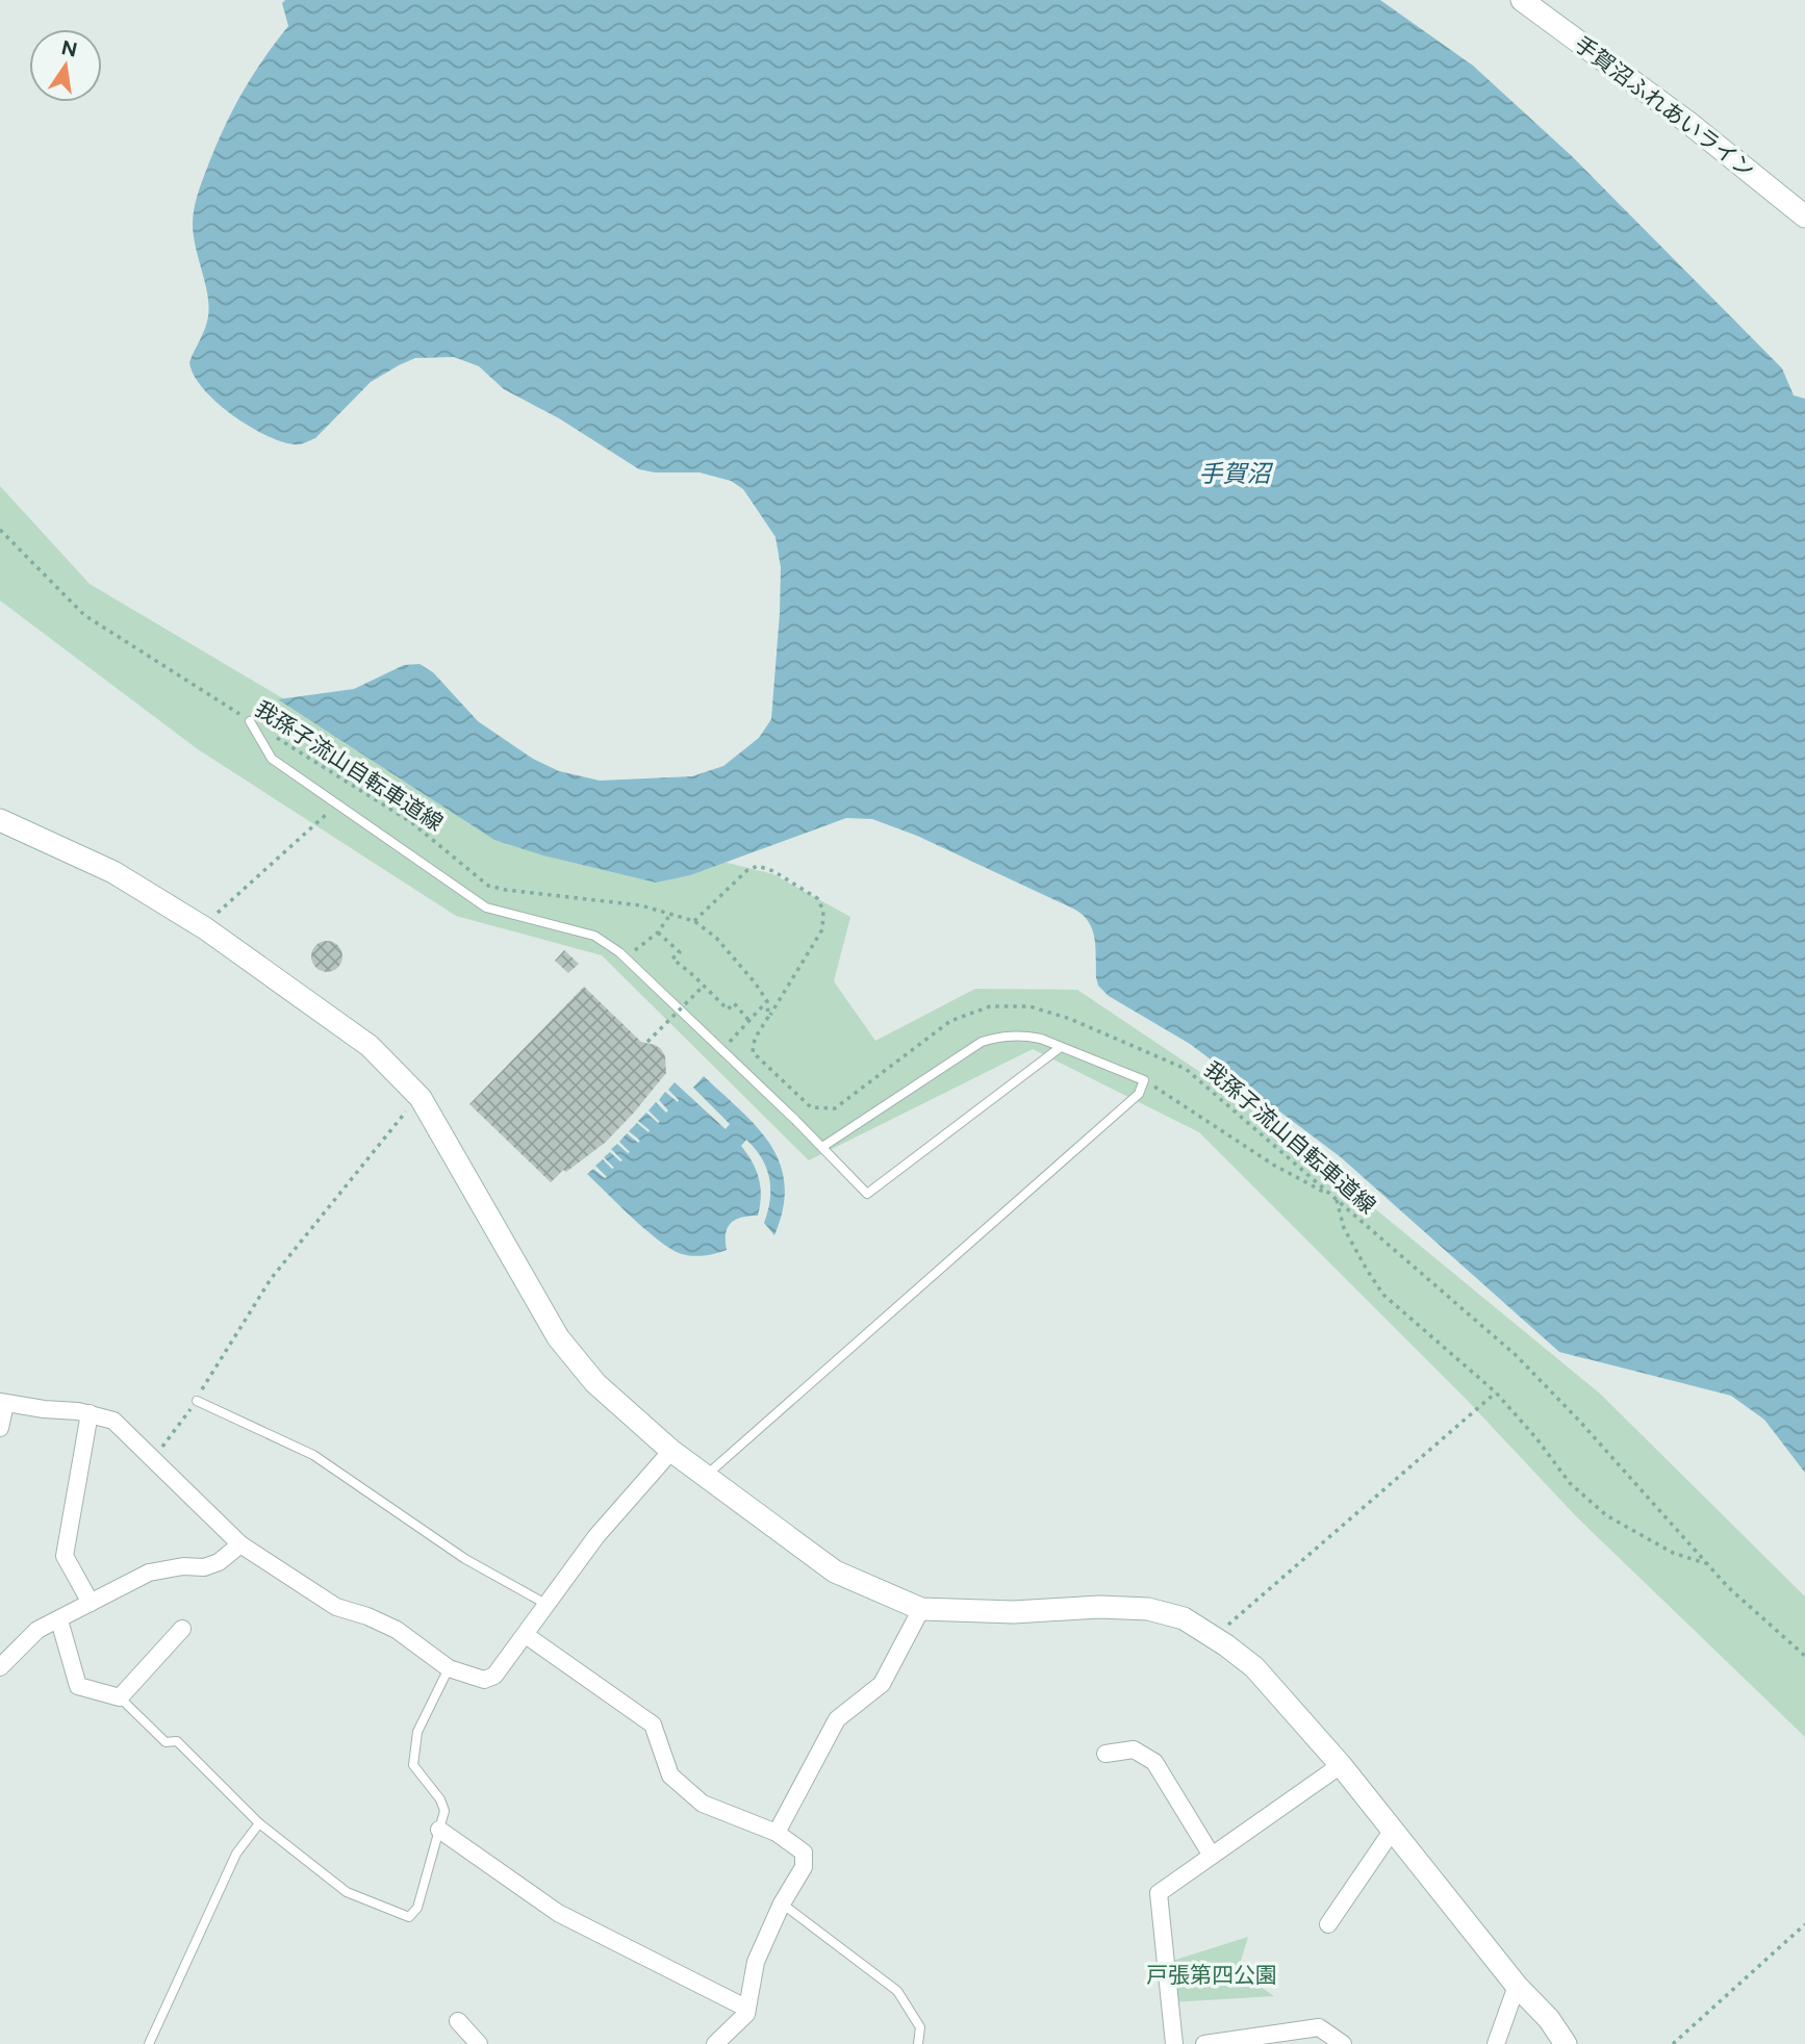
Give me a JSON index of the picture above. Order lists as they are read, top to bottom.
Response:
{
  "streets": {
    "street": ["手賀沼ふれあいライン"],
    "path": ["我孫子流山自転車道線"]
  },
  "water": ["手賀沼"],
  "parks": ["戸張第四公園"],
  "north": "top"
}
